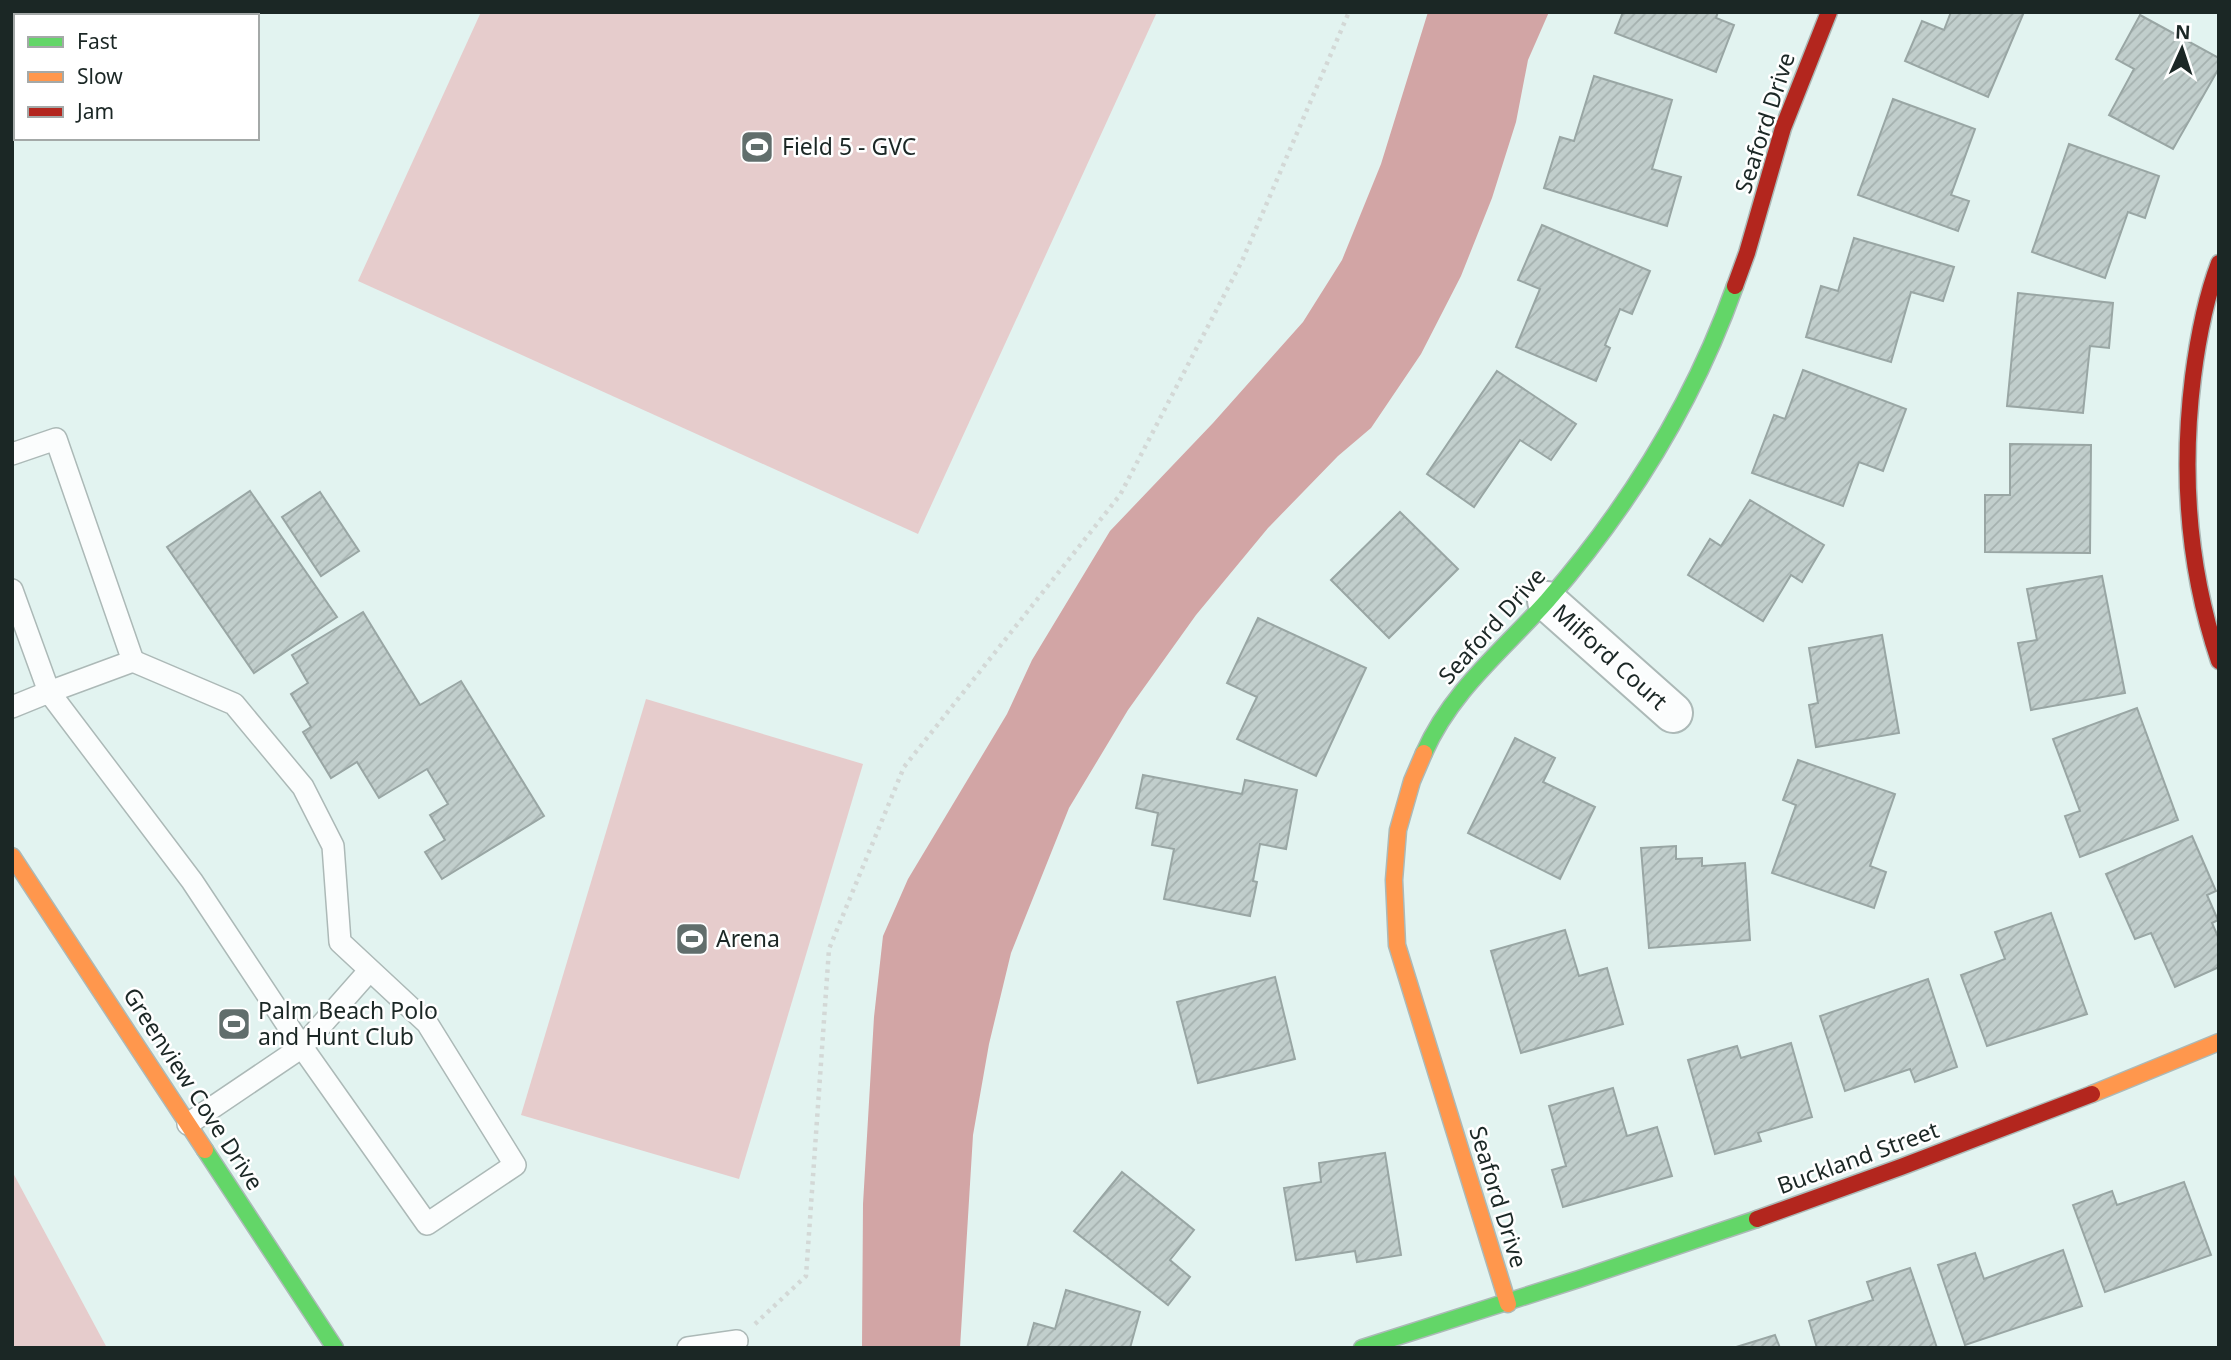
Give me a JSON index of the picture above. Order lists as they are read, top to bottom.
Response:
{
  "streets": {
    "street": [
      "Seaford Drive",
      "Milford Court",
      "Greenview Cove Drive",
      "Buckland Street"
    ]
  },
  "crossings": [
    ["Seaford Drive", "Milford Court"],
    ["Seaford Drive", "Buckland Street"]
  ],
  "places": {
    "sports": ["Field 5 - GVC", "Arena", "Palm Beach Polo and Hunt Club"]
  },
  "legend": ["Fast", "Slow", "Jam"],
  "north": "top"
}
